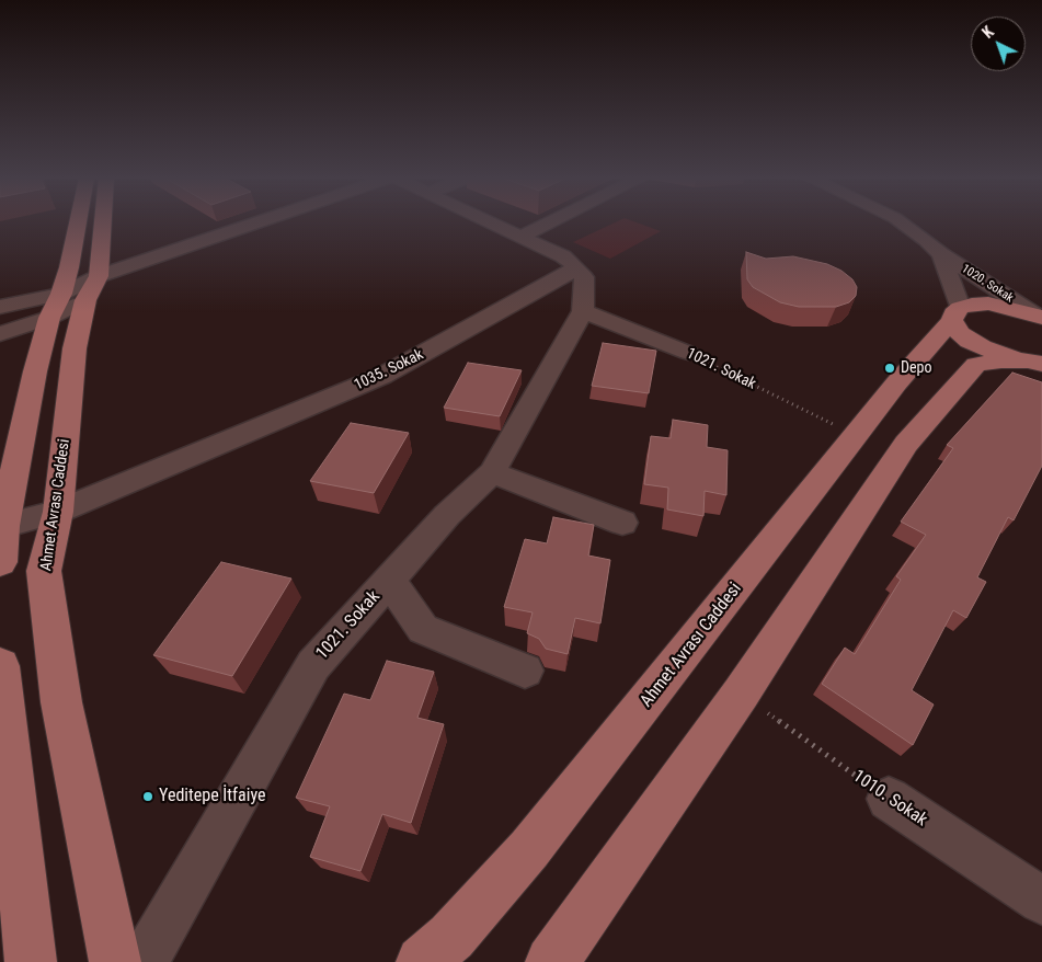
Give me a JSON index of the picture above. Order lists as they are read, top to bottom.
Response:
{
  "streets": {
    "main road": ["Ahmet Avrası Caddesi"],
    "street": [
      "1020. Sokak",
      "1021. Sokak",
      "1035. Sokak",
      "1010. Sokak"
    ]
  },
  "crossings": [
    ["1020. Sokak", "Ahmet Avrası Caddesi"],
    ["1021. Sokak", "1035. Sokak"],
    ["1021. Sokak", "Ahmet Avrası Caddesi"],
    ["1035. Sokak", "Ahmet Avrası Caddesi"]
  ],
  "places": ["Depo", "Yeditepe İtfaiye"],
  "north": "top left"
}
